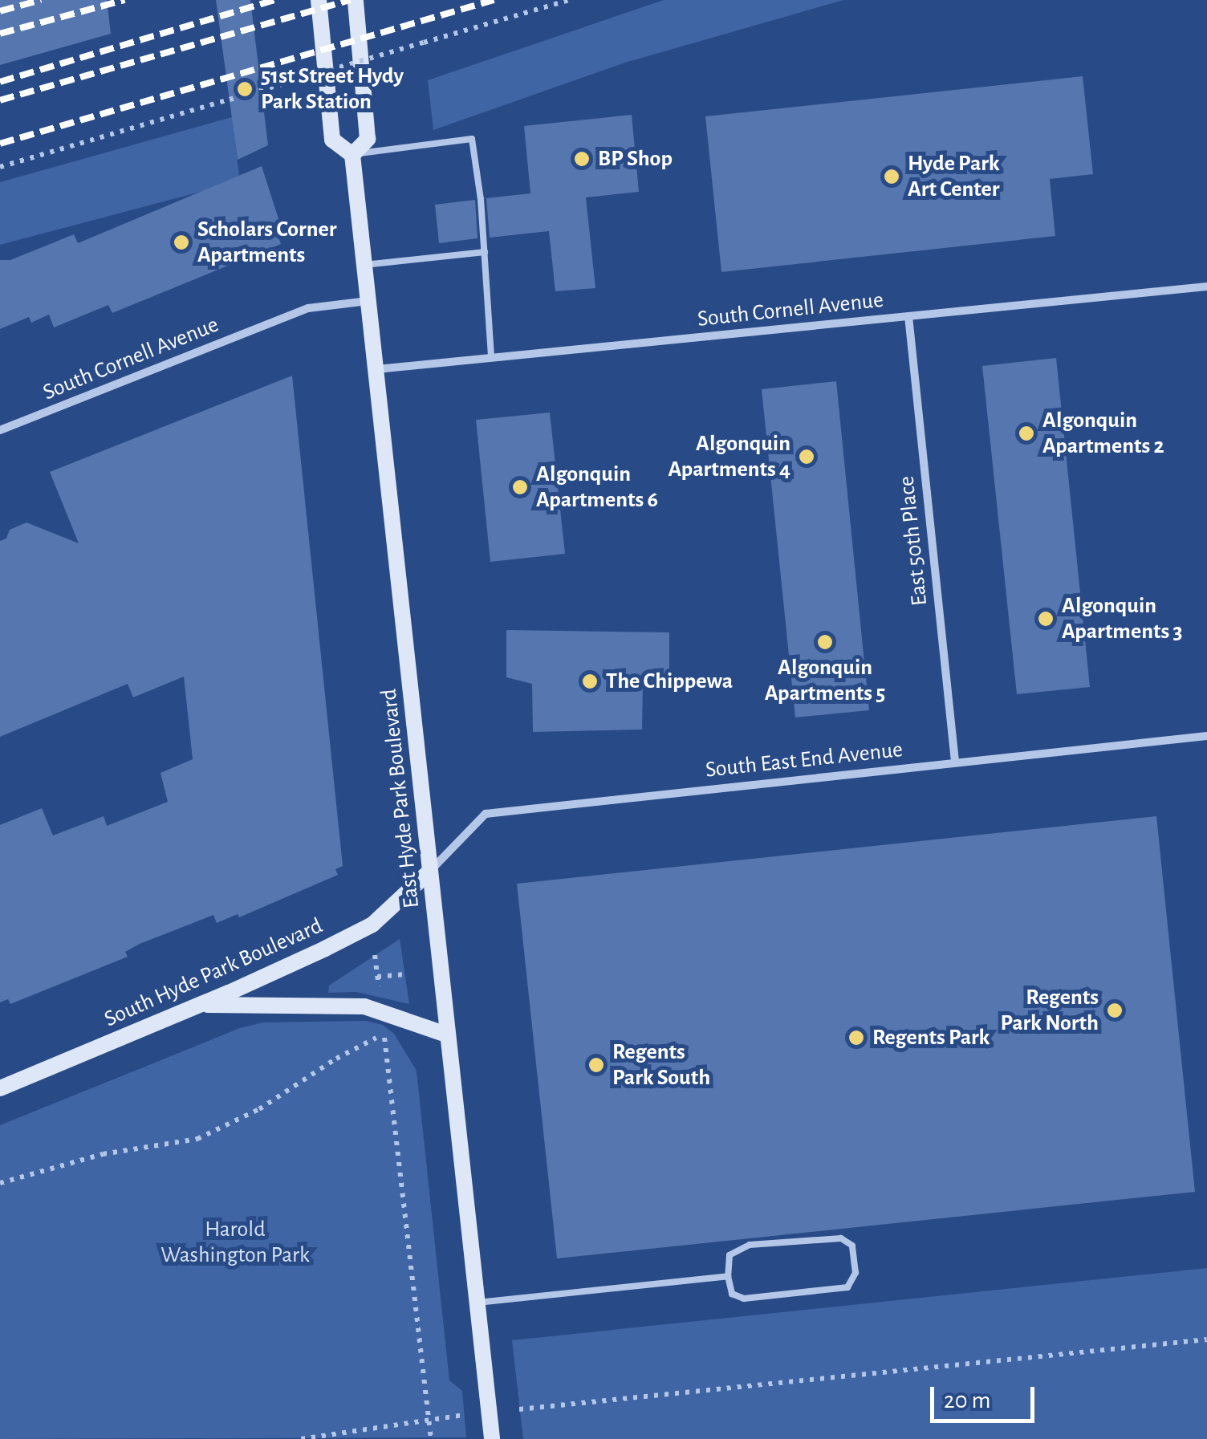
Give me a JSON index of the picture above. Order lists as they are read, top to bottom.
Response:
{
  "streets": {
    "street": [
      "South Cornell Avenue",
      "East 50th Place",
      "South East End Avenue",
      "East Hyde Park Boulevard",
      "South Hyde Park Boulevard"
    ]
  },
  "crossings": [
    ["South Cornell Avenue", "East 50th Place"],
    ["South Cornell Avenue", "East Hyde Park Boulevard"],
    ["East 50th Place", "South East End Avenue"],
    ["South East End Avenue", "East Hyde Park Boulevard"],
    ["South East End Avenue", "South Hyde Park Boulevard"],
    ["East Hyde Park Boulevard", "South Hyde Park Boulevard"]
  ],
  "parks": ["Harold Washington Park"],
  "places": [
    "51st Street Hydy Park Station",
    "BP Shop",
    "Hyde Park Art Center",
    "Scholars Corner Apartments",
    "Algonquin Apartments 2",
    "Algonquin Apartments 4",
    "Algonquin Apartments 6",
    "Algonquin Apartments 3",
    "Algonquin Apartments 5",
    "The Chippewa",
    "Regents Park North",
    "Regents Park",
    "Regents Park South"
  ],
  "scale_bar": "20 m"
}
